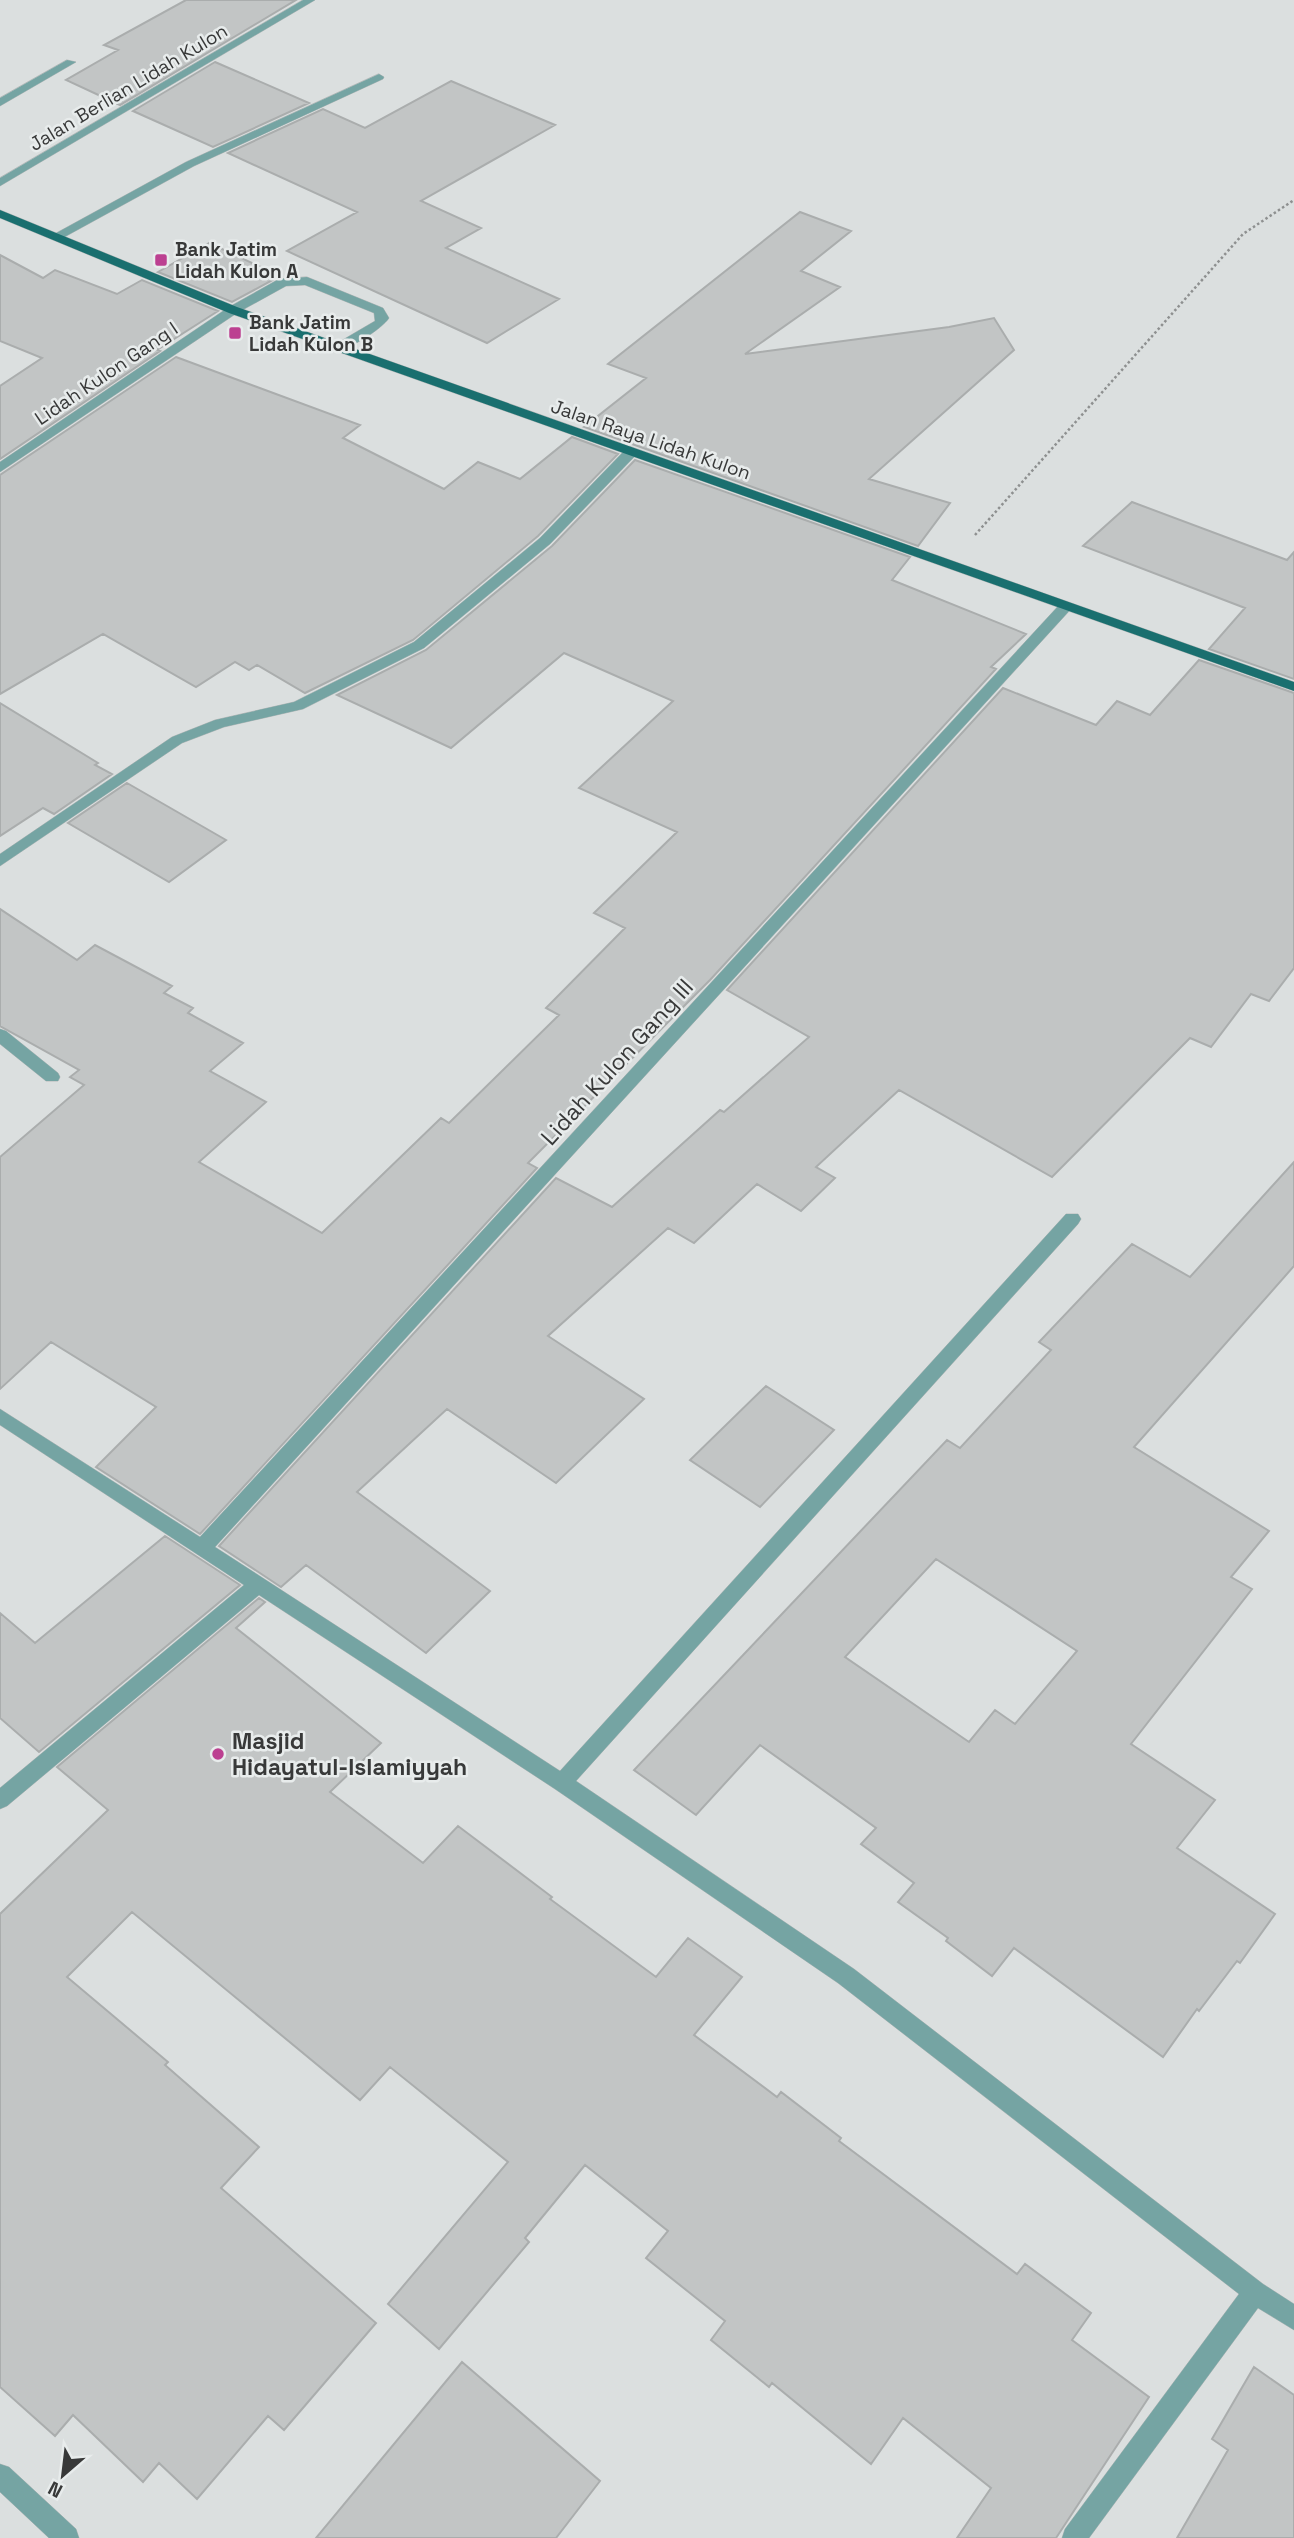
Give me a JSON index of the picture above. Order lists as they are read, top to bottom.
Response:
{
  "streets": {
    "main road": ["Jalan Raya Lidah Kulon"],
    "street": ["Jalan Berlian Lidah Kulon", "Lidah Kulon Gang I", "Lidah Kulon Gang III"]
  },
  "crossings": [
    ["Lidah Kulon Gang I", "Jalan Raya Lidah Kulon"],
    ["Jalan Raya Lidah Kulon", "Lidah Kulon Gang III"]
  ],
  "places": {
    "transit": ["Bank Jatim Lidah Kulon A", "Bank Jatim Lidah Kulon B"],
    "other": ["Masjid Hidayatul-Islamiyyah"]
  },
  "north": "bottom left"
}
